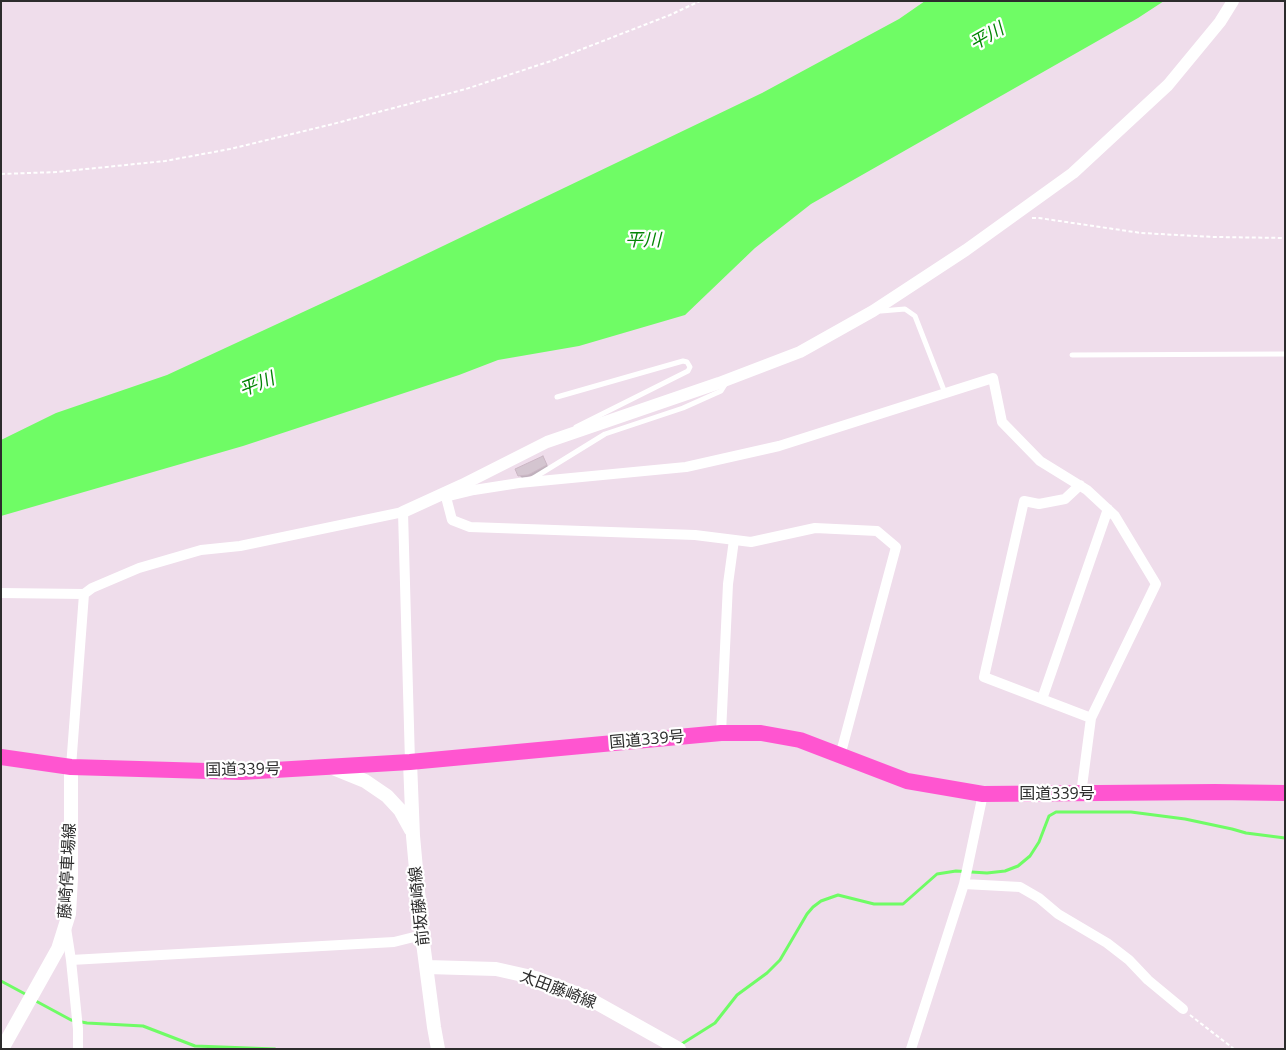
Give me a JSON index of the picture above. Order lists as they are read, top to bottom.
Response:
{
  "streets": {
    "highway": ["国道339号"],
    "main road": ["藤崎停車場線", "前坂藤崎線", "太田藤崎線"]
  },
  "crossings": [
    ["国道339号", "藤崎停車場線"],
    ["国道339号", "前坂藤崎線"],
    ["前坂藤崎線", "太田藤崎線"]
  ],
  "water": ["平川"]
}
